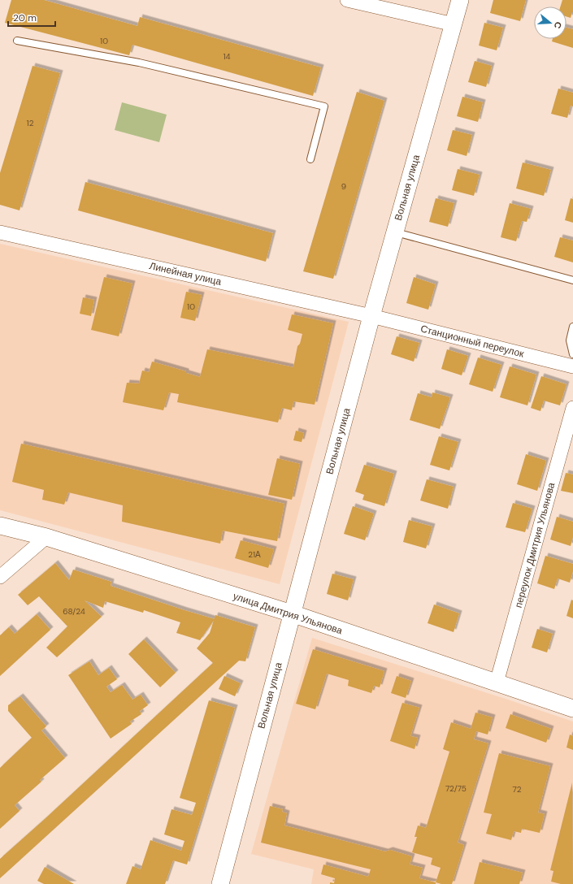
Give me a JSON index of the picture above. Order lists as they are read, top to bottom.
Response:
{
  "streets": {
    "street": [
      "Вольная улица",
      "Линейная улица",
      "Станционный переулок",
      "переулок Дмитрия Ульянова",
      "улица Дмитрия Ульянова"
    ]
  },
  "crossings": [
    ["Вольная улица", "Линейная улица"],
    ["Вольная улица", "Станционный переулок"],
    ["Вольная улица", "улица Дмитрия Ульянова"],
    ["Линейная улица", "Станционный переулок"],
    ["переулок Дмитрия Ульянова", "улица Дмитрия Ульянова"]
  ],
  "house_numbers": [
    "10",
    "14",
    "12",
    "9",
    "10",
    "21А",
    "68/24",
    "72/75",
    "72"
  ],
  "scale_bar": "20 m",
  "north": "right"
}
